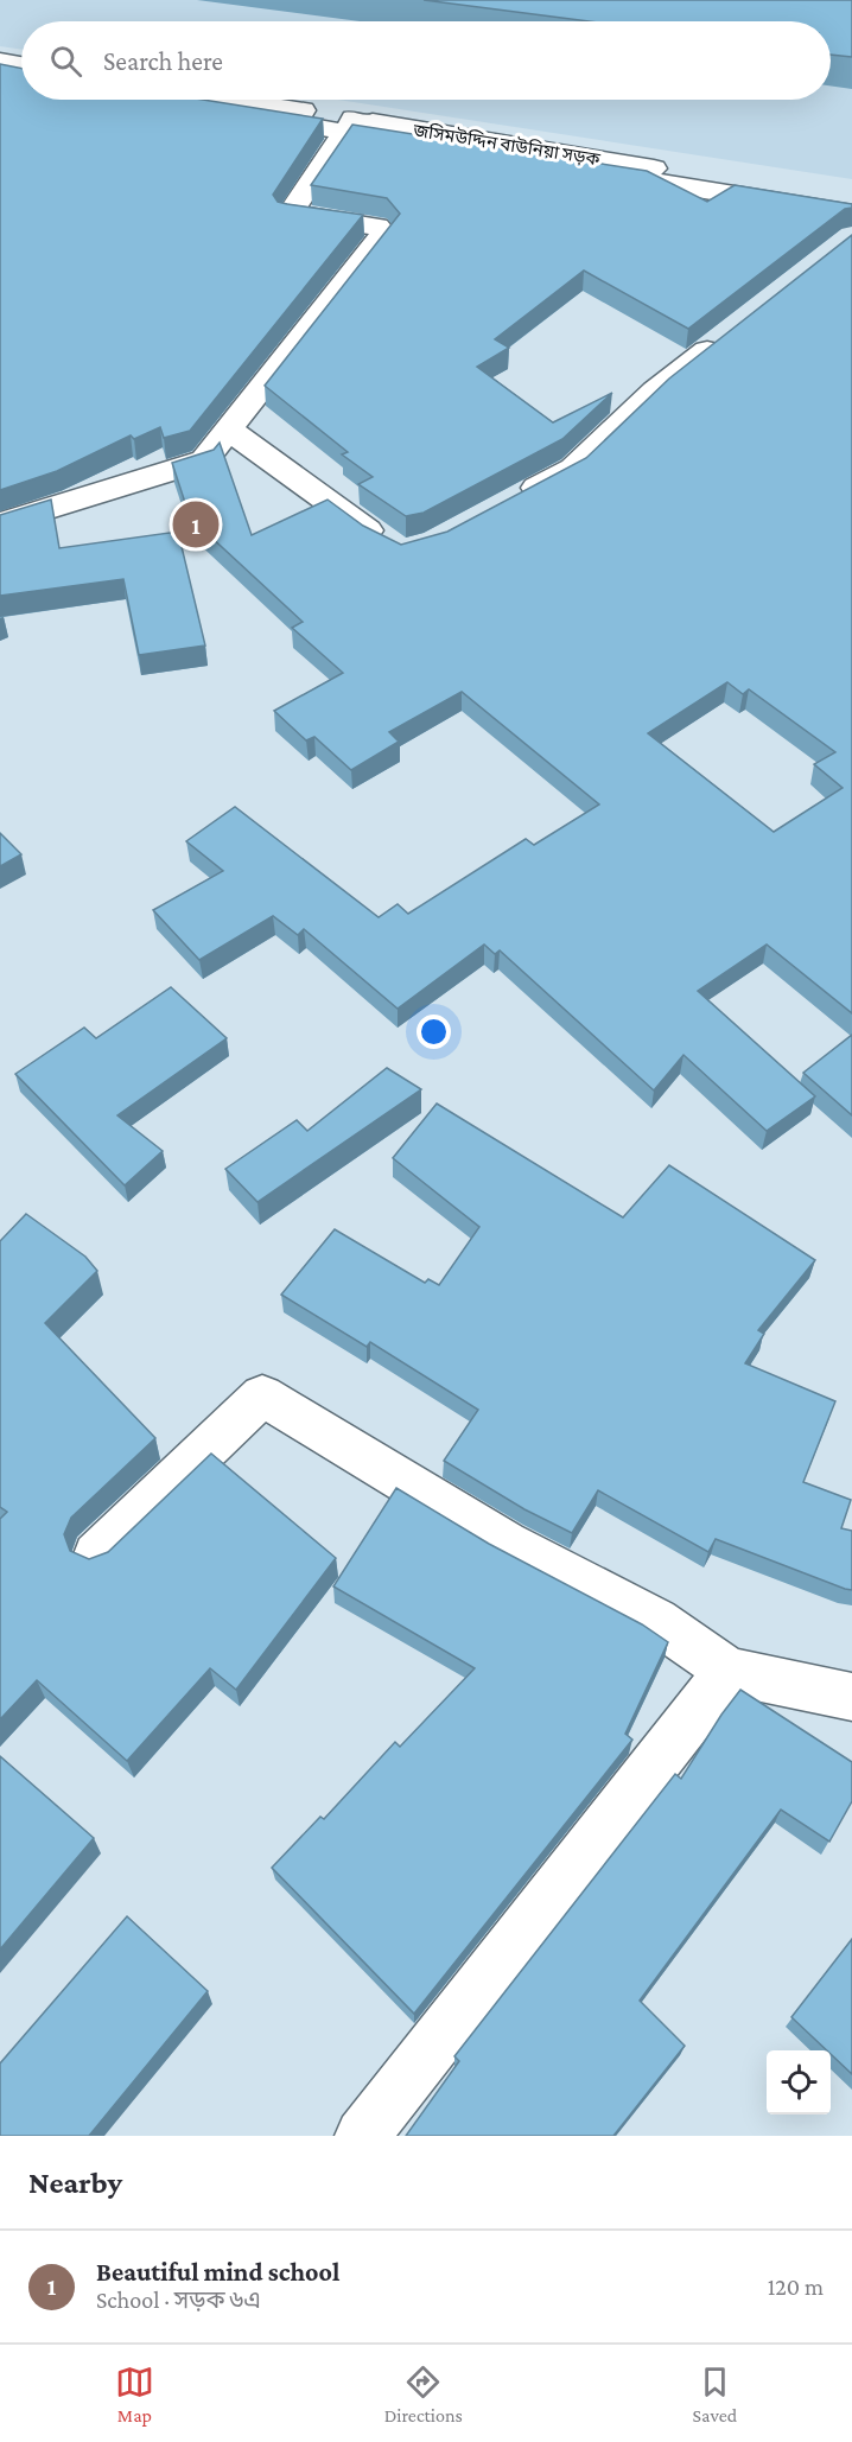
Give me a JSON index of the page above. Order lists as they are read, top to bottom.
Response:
{
  "streets": {
    "street": ["জসিমউদ্দিন বাউনিয়া সড়ক"]
  },
  "page": {
    "search": "Search here",
    "pins": "1",
    "heading": "Nearby",
    "list": [
      {
        "mark": "1",
        "name": "Beautiful mind school",
        "note": "School · সড়ক ৬এ",
        "value": "120 m"
      }
    ],
    "nav": ["Map", "Directions", "Saved"]
  }
}
